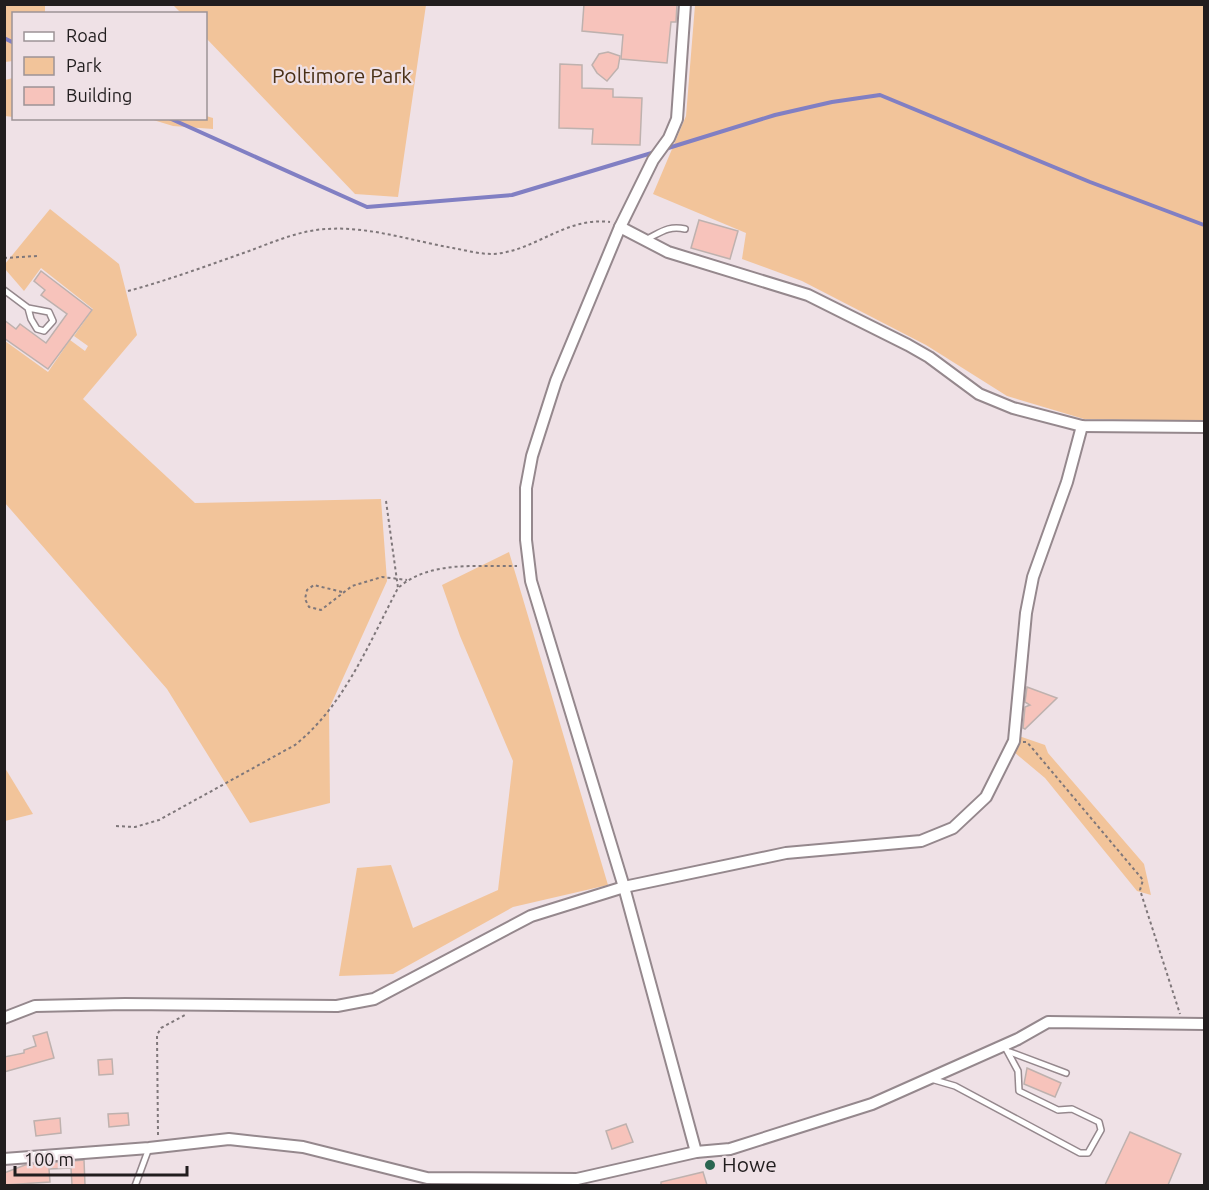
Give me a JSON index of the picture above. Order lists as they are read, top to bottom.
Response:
{
  "parks": ["Poltimore Park"],
  "places": ["Howe"],
  "legend": ["Road", "Park", "Building"],
  "scale_bar": "100 m"
}
